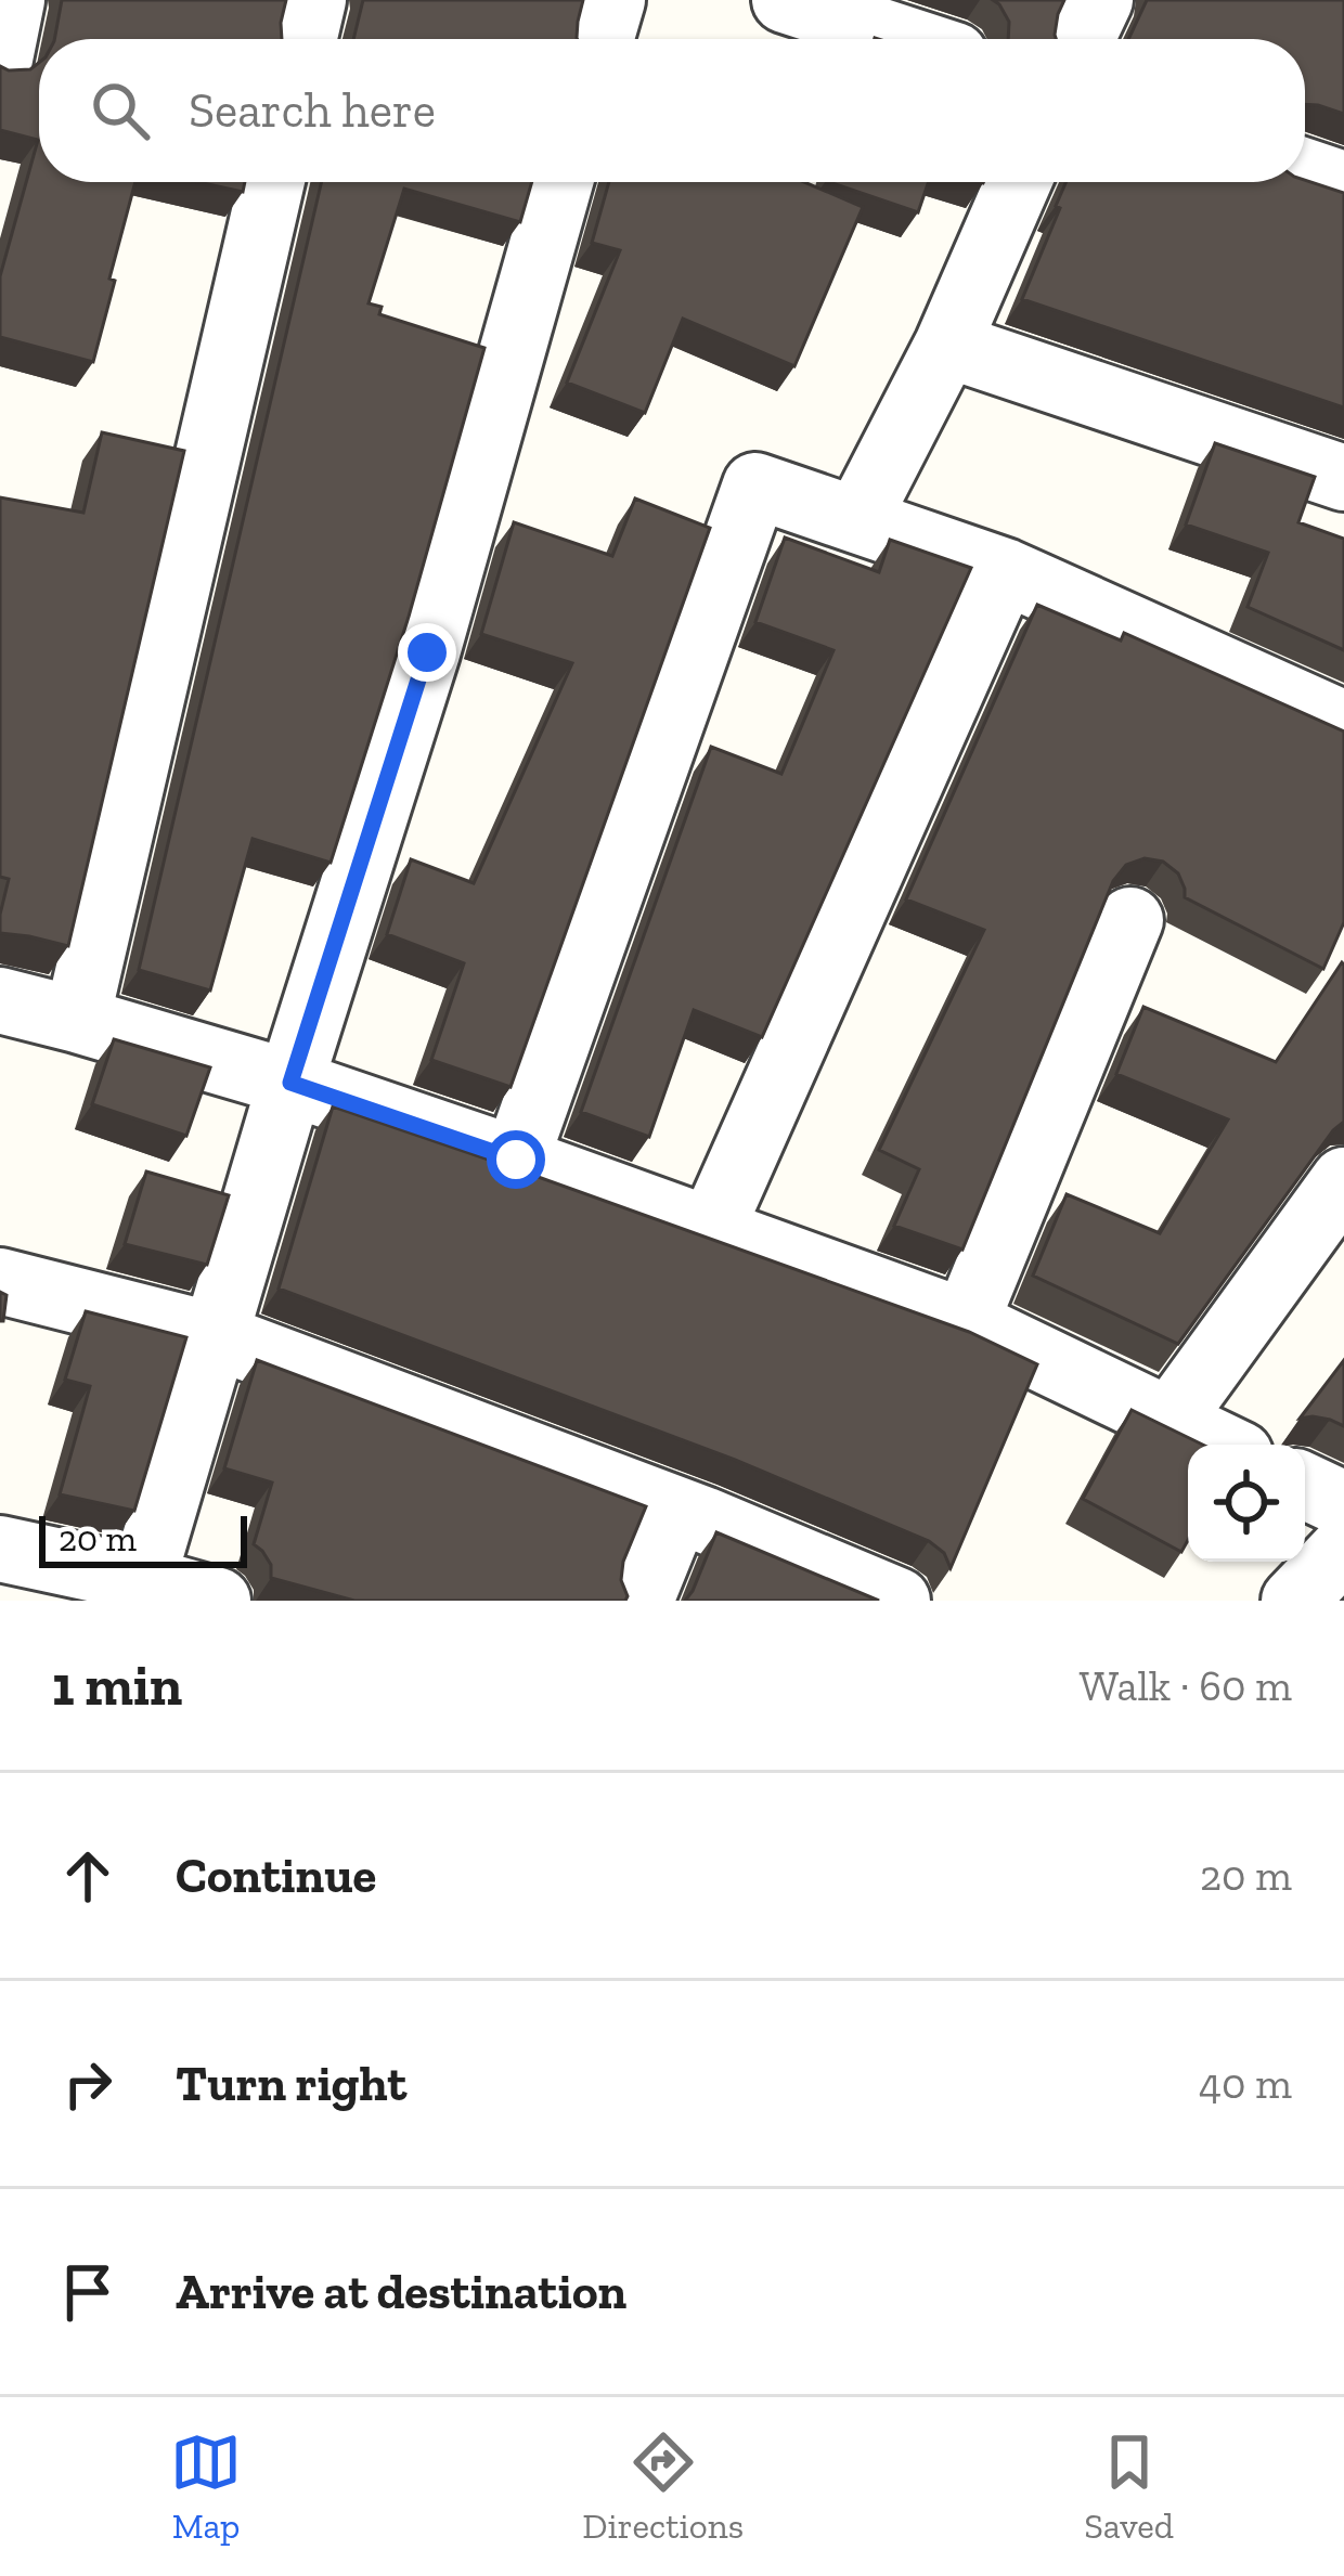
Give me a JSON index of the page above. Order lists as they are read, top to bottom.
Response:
{
  "scale_bar": "20 m",
  "page": {
    "search": "Search here",
    "scale": "20 m",
    "heading": ["1 min", "Walk · 60 m"],
    "list": [
      ["Continue", "20 m"],
      ["Turn right", "40 m"],
      "Arrive at destination"
    ],
    "nav": ["Map", "Directions", "Saved"]
  }
}
